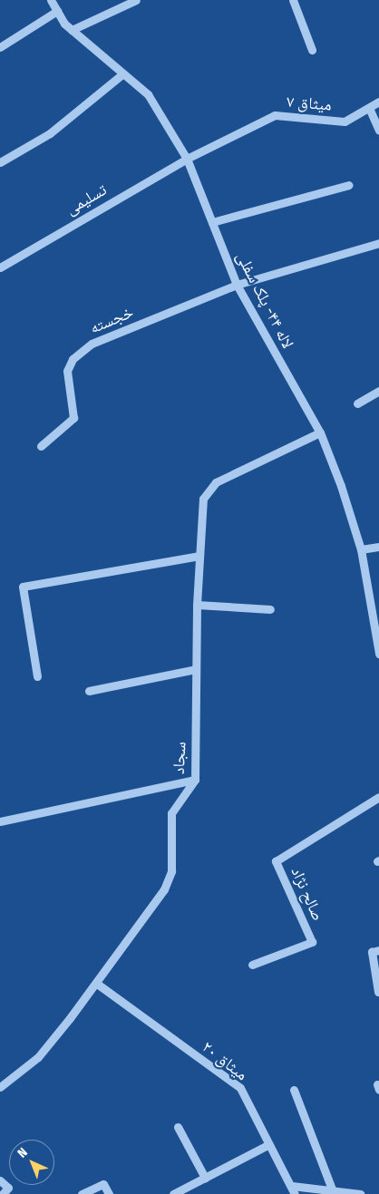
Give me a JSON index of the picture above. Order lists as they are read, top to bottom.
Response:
{
  "streets": {
    "street": [
      "میثاق ۷",
      "تسلیمی",
      "لاله ۴۴- پلک سفلی",
      "خجسته",
      "سجاد",
      "صالح نژاد",
      "میثاق ۲۰"
    ]
  },
  "crossings": [
    ["میثاق ۷", "تسلیمی"],
    ["میثاق ۷", "لاله ۴۴- پلک سفلی"],
    ["تسلیمی", "لاله ۴۴- پلک سفلی"],
    ["لاله ۴۴- پلک سفلی", "خجسته"],
    ["لاله ۴۴- پلک سفلی", "سجاد"],
    ["سجاد", "میثاق ۲۰"]
  ],
  "north": "top left"
}
